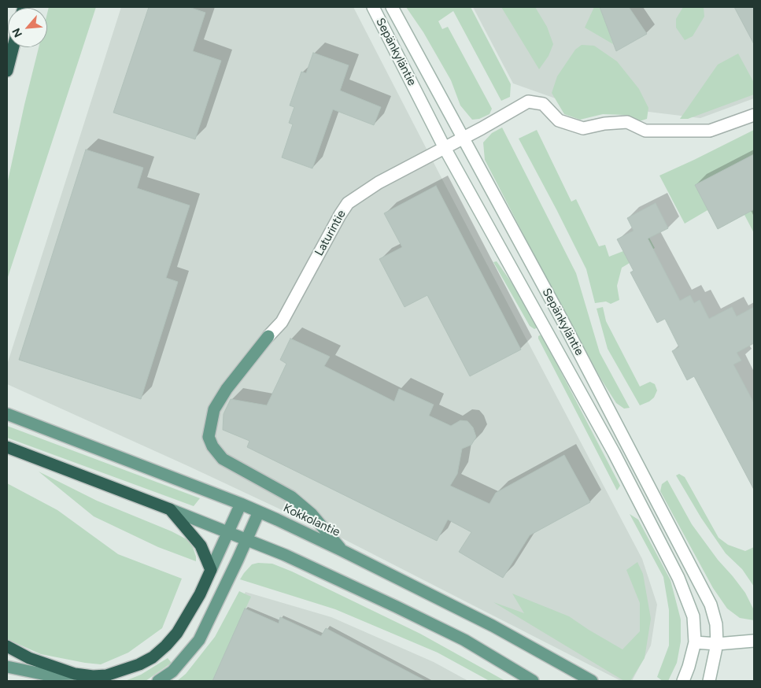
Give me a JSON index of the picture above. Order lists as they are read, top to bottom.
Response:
{
  "streets": {
    "main road": ["Sepänkyläntie", "Laturintie", "Kokkolantie"]
  },
  "crossings": [
    ["Sepänkyläntie", "Laturintie"],
    ["Laturintie", "Kokkolantie"]
  ],
  "north": "bottom left"
}
